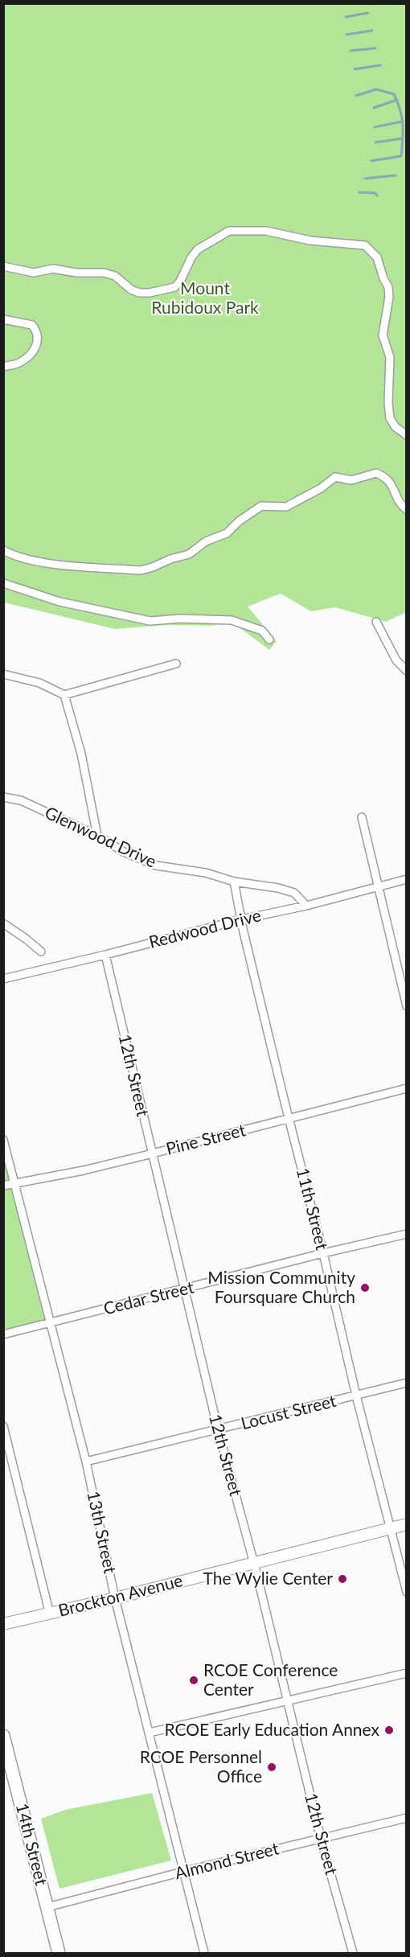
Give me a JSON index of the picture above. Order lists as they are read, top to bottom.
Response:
{
  "streets": {
    "main road": ["Brockton Avenue", "14th Street"],
    "street": [
      "Glenwood Drive",
      "Redwood Drive",
      "12th Street",
      "Pine Street",
      "11th Street",
      "Cedar Street",
      "Locust Street",
      "13th Street",
      "Almond Street"
    ]
  },
  "crossings": [
    ["Glenwood Drive", "Redwood Drive"],
    ["Glenwood Drive", "11th Street"],
    ["Redwood Drive", "12th Street"],
    ["Redwood Drive", "11th Street"],
    ["12th Street", "Pine Street"],
    ["12th Street", "Cedar Street"],
    ["12th Street", "Locust Street"],
    ["12th Street", "Brockton Avenue"],
    ["12th Street", "Almond Street"],
    ["Pine Street", "11th Street"],
    ["Pine Street", "13th Street"],
    ["11th Street", "Cedar Street"],
    ["11th Street", "Locust Street"],
    ["11th Street", "Brockton Avenue"],
    ["Cedar Street", "13th Street"],
    ["Locust Street", "13th Street"],
    ["13th Street", "Brockton Avenue"],
    ["13th Street", "Almond Street"],
    ["14th Street", "Almond Street"]
  ],
  "parks": ["Mount Rubidoux Park"],
  "places": [
    "Mission Community Foursquare Church",
    "The Wylie Center",
    "RCOE Conference Center",
    "RCOE Early Education Annex",
    "RCOE Personnel Office"
  ]
}
